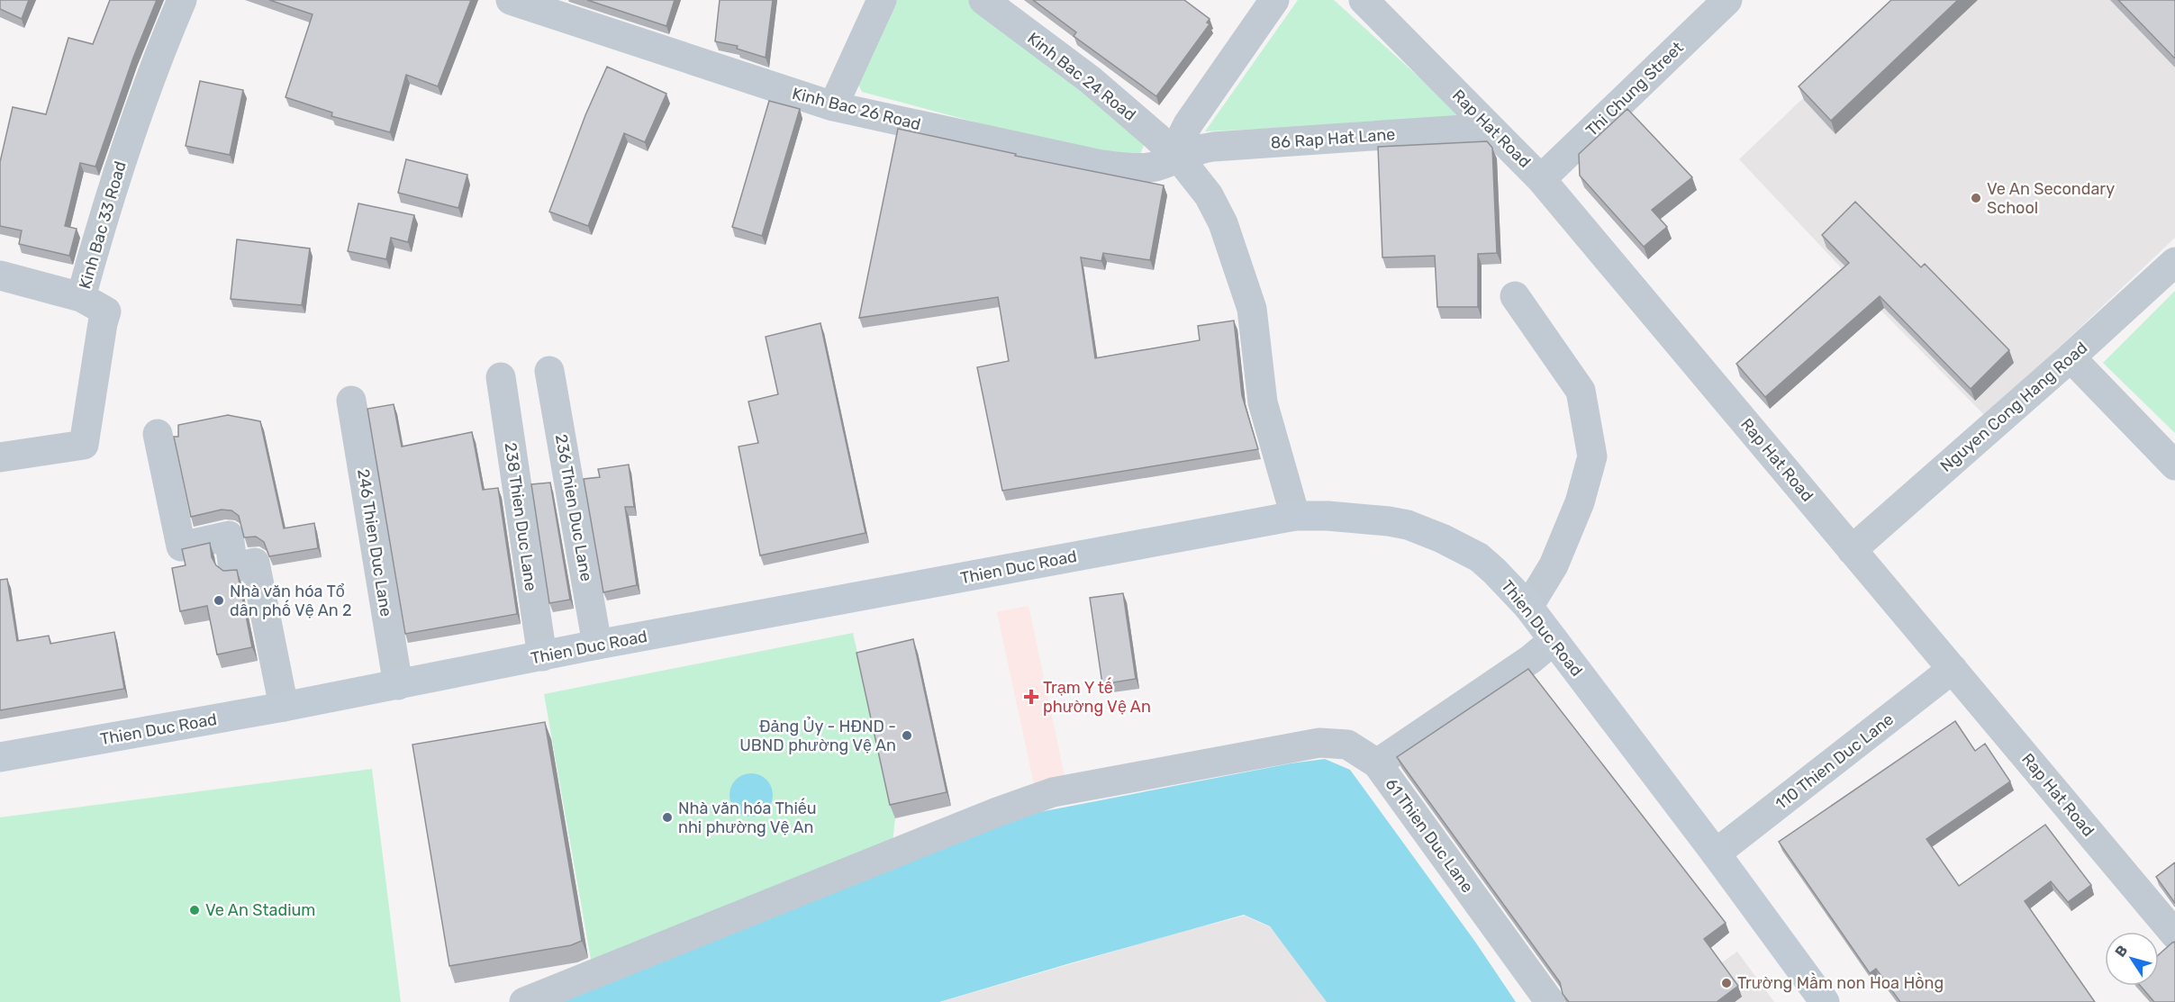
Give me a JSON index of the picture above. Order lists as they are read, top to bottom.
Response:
{
  "streets": {
    "main road": ["Thien Duc Road"],
    "street": [
      "Kinh Bac 24 Road",
      "Thi Chung Street",
      "Kinh Bac 26 Road",
      "Rap Hat Road",
      "86 Rap Hat Lane",
      "Kinh Bac 33 Road",
      "Nguyen Cong Hang Road",
      "236 Thien Duc Lane",
      "238 Thien Duc Lane",
      "246 Thien Duc Lane",
      "110 Thien Duc Lane",
      "61 Thien Duc Lane"
    ]
  },
  "crossings": [
    ["Kinh Bac 24 Road", "Kinh Bac 26 Road"],
    ["Kinh Bac 24 Road", "86 Rap Hat Lane"],
    ["Kinh Bac 24 Road", "Thien Duc Road"],
    ["Thi Chung Street", "Rap Hat Road"],
    ["Kinh Bac 26 Road", "86 Rap Hat Lane"],
    ["Rap Hat Road", "86 Rap Hat Lane"],
    ["Rap Hat Road", "Nguyen Cong Hang Road"],
    ["Rap Hat Road", "110 Thien Duc Lane"],
    ["236 Thien Duc Lane", "Thien Duc Road"],
    ["238 Thien Duc Lane", "Thien Duc Road"],
    ["246 Thien Duc Lane", "Thien Duc Road"],
    ["Thien Duc Road", "110 Thien Duc Lane"],
    ["Thien Duc Road", "61 Thien Duc Lane"]
  ],
  "places": {
    "other": [
      "Ve An Secondary School",
      "Nhà văn hóa Tổ dân phố Vệ An 2",
      "Đảng Ủy - HĐND - UBND phường Vệ An",
      "Nhà văn hóa Thiếu nhi phường Vệ An",
      "Ve An Stadium",
      "Trường Mầm non Hoa Hồng"
    ],
    "health": ["Trạm Y tế phường Vệ An"]
  },
  "north": "top left"
}
